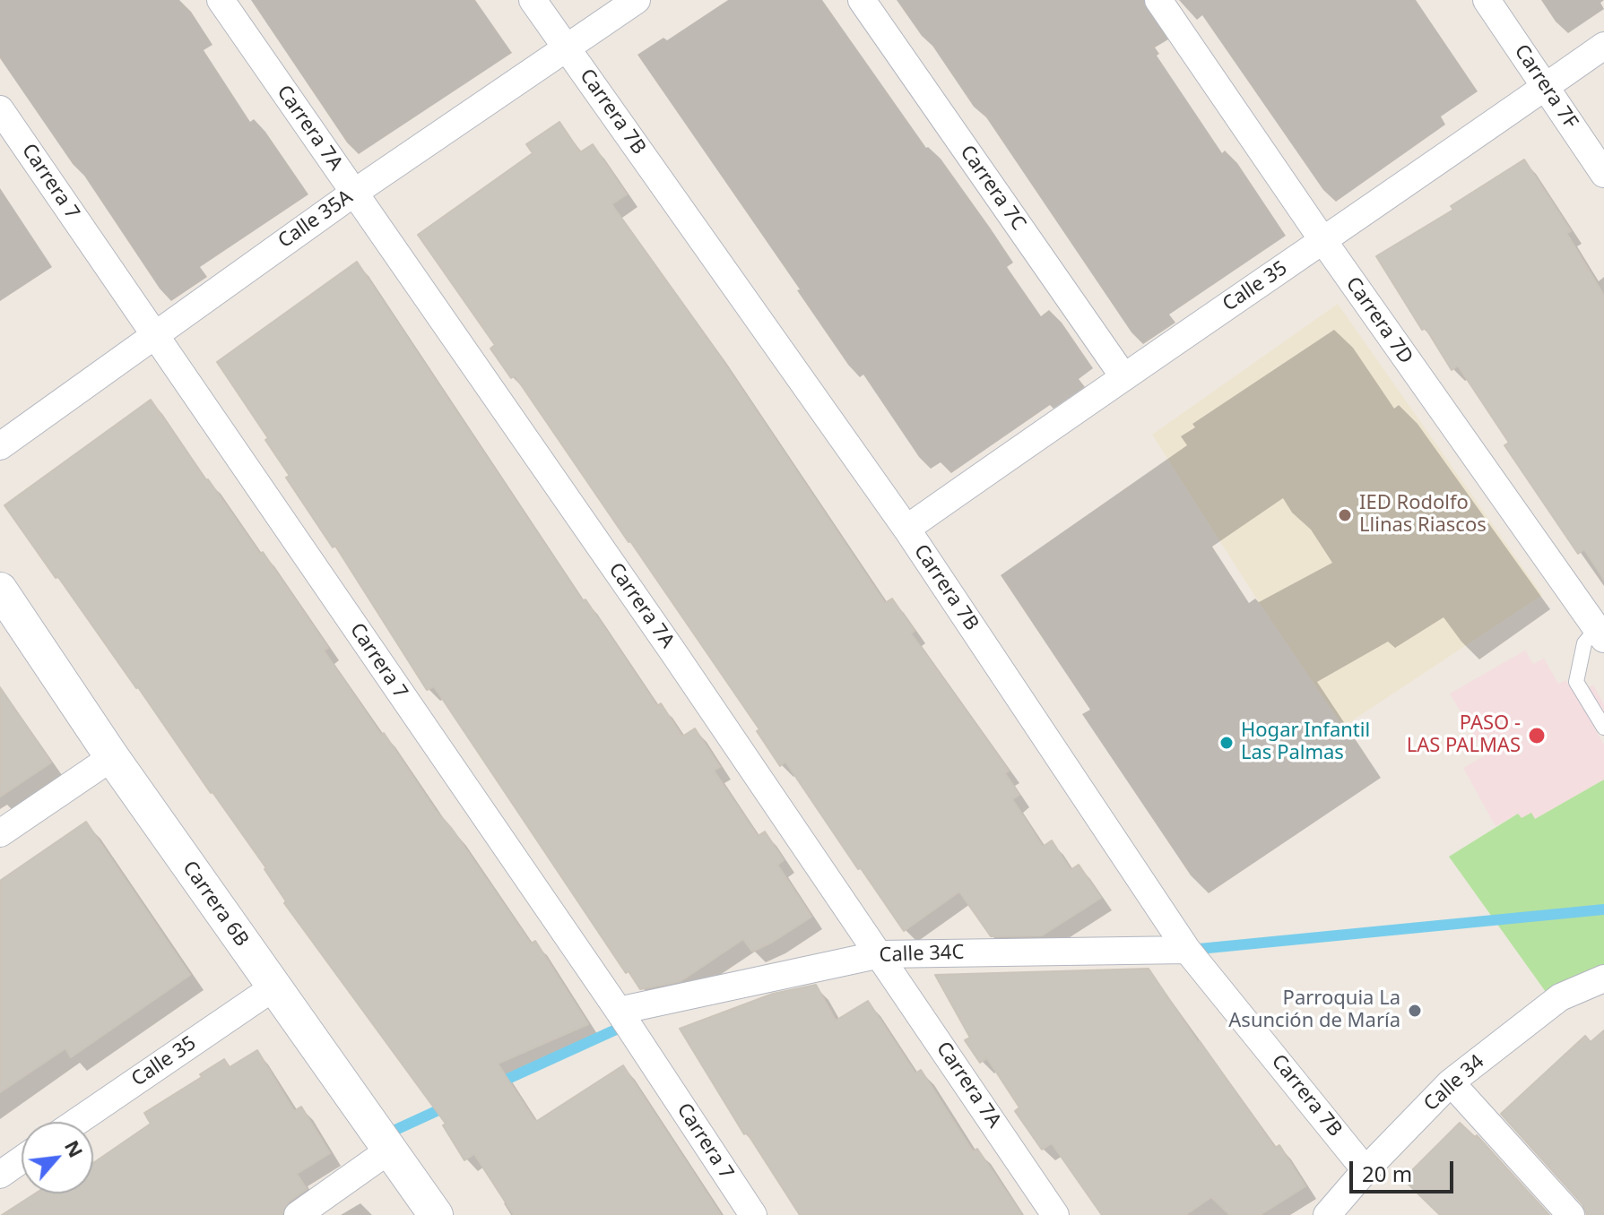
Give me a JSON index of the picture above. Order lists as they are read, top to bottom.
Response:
{
  "streets": {
    "street": [
      "Carrera 7F",
      "Carrera 7B",
      "Carrera 7A",
      "Carrera 7",
      "Carrera 7C",
      "Calle 35A",
      "Calle 35",
      "Carrera 7D",
      "Carrera 6B",
      "Calle 34C",
      "Calle 34"
    ]
  },
  "crossings": [
    ["Carrera 7F", "Calle 35"],
    ["Carrera 7B", "Calle 35A"],
    ["Carrera 7B", "Calle 35"],
    ["Carrera 7B", "Calle 34C"],
    ["Carrera 7B", "Calle 34"],
    ["Carrera 7A", "Calle 35A"],
    ["Carrera 7A", "Calle 34C"],
    ["Carrera 7", "Calle 35A"],
    ["Carrera 7", "Calle 34C"],
    ["Carrera 7C", "Calle 35"],
    ["Calle 35", "Carrera 7D"],
    ["Calle 35", "Carrera 6B"]
  ],
  "places": [
    "IED Rodolfo Llinas Riascos",
    "PASO - LAS PALMAS",
    "Hogar Infantil Las Palmas",
    "Parroquia La Asunción de María"
  ],
  "scale_bar": "20 m",
  "north": "top right"
}
